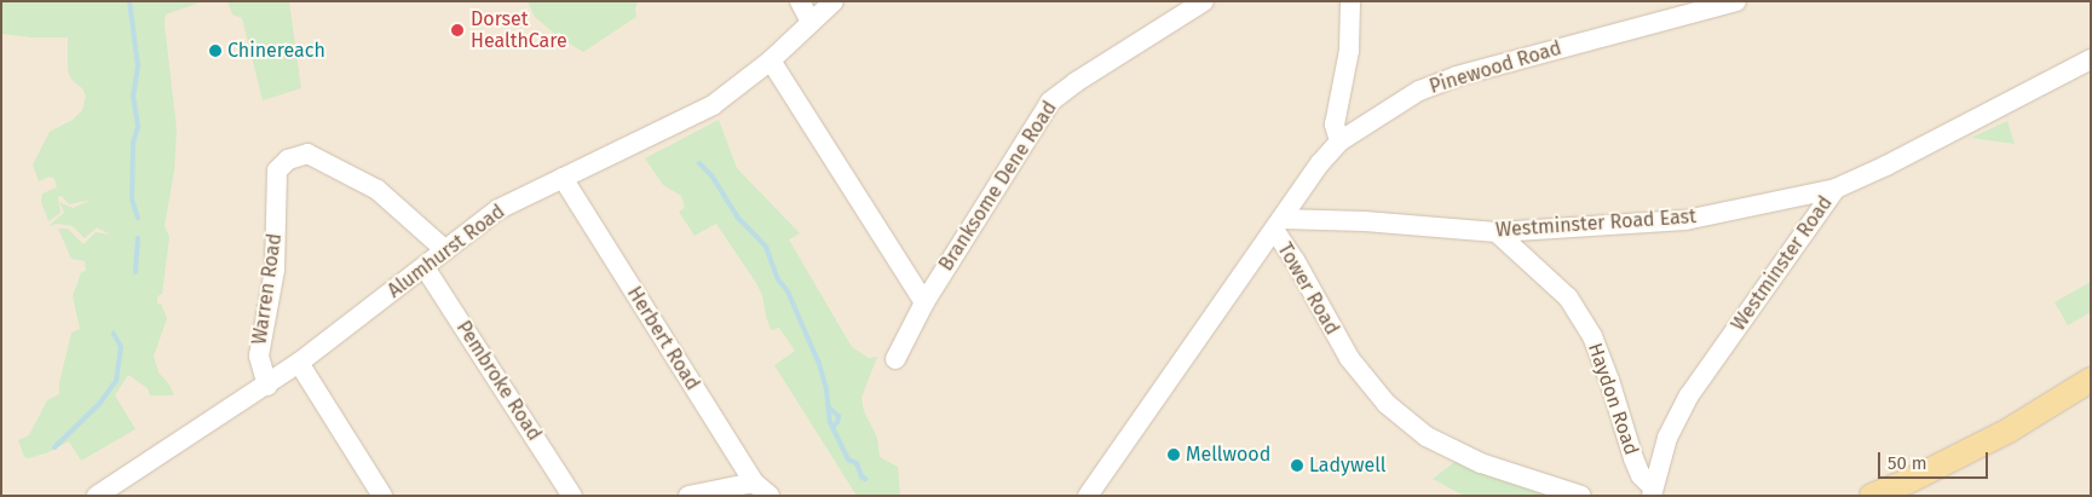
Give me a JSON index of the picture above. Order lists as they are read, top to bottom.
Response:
{
  "streets": {
    "street": [
      "Pinewood Road",
      "Branksome Dene Road",
      "Westminster Road East",
      "Alumhurst Road",
      "Westminster Road",
      "Warren Road",
      "Tower Road",
      "Herbert Road",
      "Pembroke Road",
      "Haydon Road"
    ]
  },
  "crossings": [
    ["Pinewood Road", "Westminster Road East"],
    ["Pinewood Road", "Tower Road"],
    ["Westminster Road East", "Westminster Road"],
    ["Westminster Road East", "Tower Road"],
    ["Westminster Road East", "Haydon Road"],
    ["Alumhurst Road", "Warren Road"],
    ["Alumhurst Road", "Herbert Road"],
    ["Alumhurst Road", "Pembroke Road"],
    ["Westminster Road", "Haydon Road"]
  ],
  "places": [
    "Dorset HealthCare",
    "Chinereach",
    "Mellwood",
    "Ladywell"
  ],
  "scale_bar": "50 m"
}
